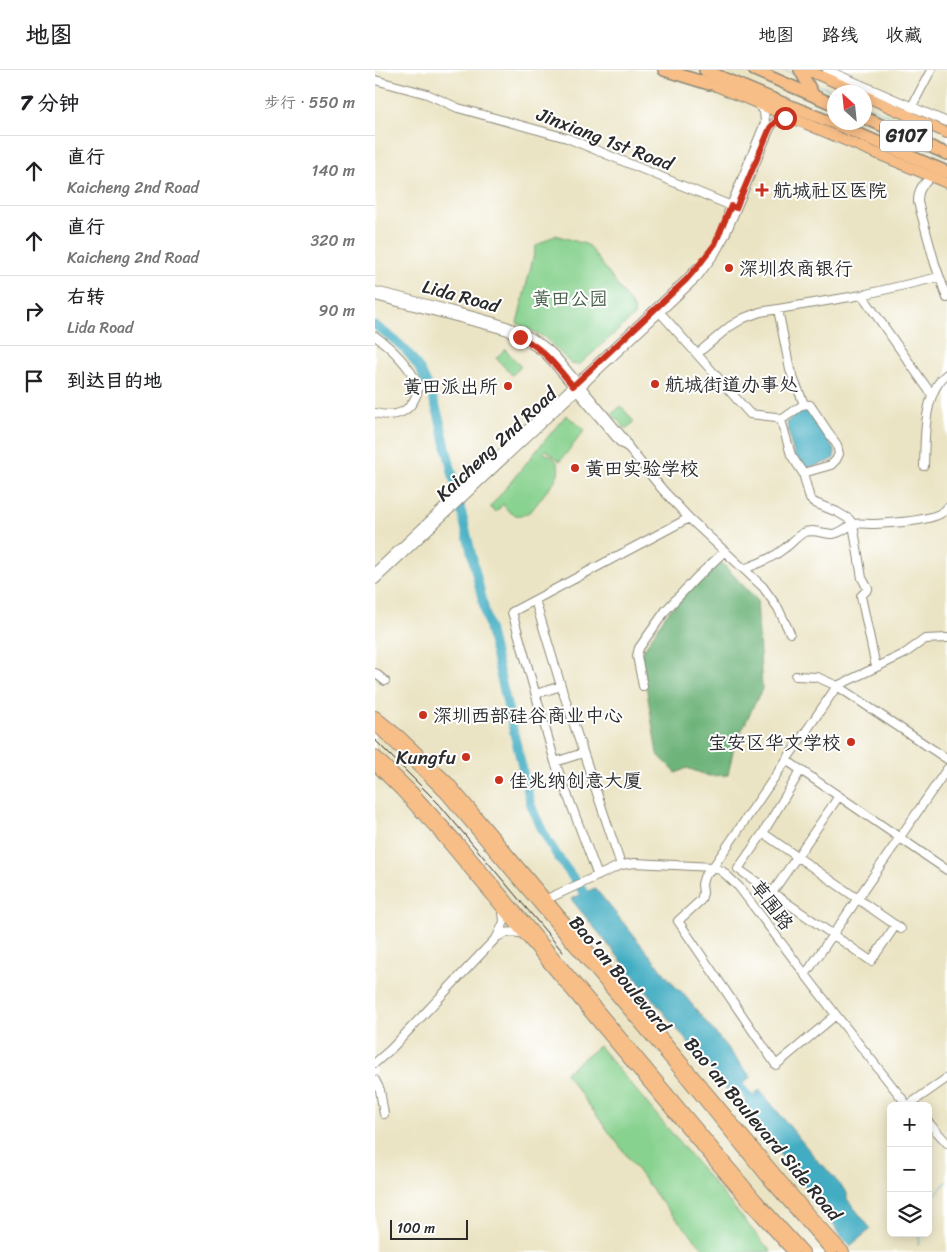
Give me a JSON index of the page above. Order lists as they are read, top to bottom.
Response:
{
  "streets": {
    "highway": ["G107"],
    "main road": ["Bao'an Boulevard", "Bao'an Boulevard Side Road"],
    "street": [
      "Jinxiang 1st Road",
      "Lida Road",
      "Kaicheng 2nd Road",
      "草围路"
    ]
  },
  "crossings": [
    ["Jinxiang 1st Road", "Kaicheng 2nd Road"],
    ["Lida Road", "Kaicheng 2nd Road"]
  ],
  "parks": ["黄田公园"],
  "places": {
    "health": ["航城社区医院"],
    "other": [
      "深圳农商银行",
      "航城街道办事处",
      "黄田派出所",
      "黄田实验学校",
      "深圳西部硅谷商业中心",
      "宝安区华文学校",
      "Kungfu",
      "佳兆纳创意大厦"
    ]
  },
  "scale_bar": "100 m",
  "north": "top left",
  "page": {
    "header": "地图",
    "nav": ["地图", "路线", "收藏"],
    "heading": ["7 分钟", "步行 · 550 m"],
    "list": [
      ["直行", "Kaicheng 2nd Road", "140 m"],
      ["直行", "Kaicheng 2nd Road", "320 m"],
      ["右转", "Lida Road", "90 m"],
      "到达目的地"
    ],
    "map_buttons": ["+", "−"],
    "scale": "100 m"
  }
}
